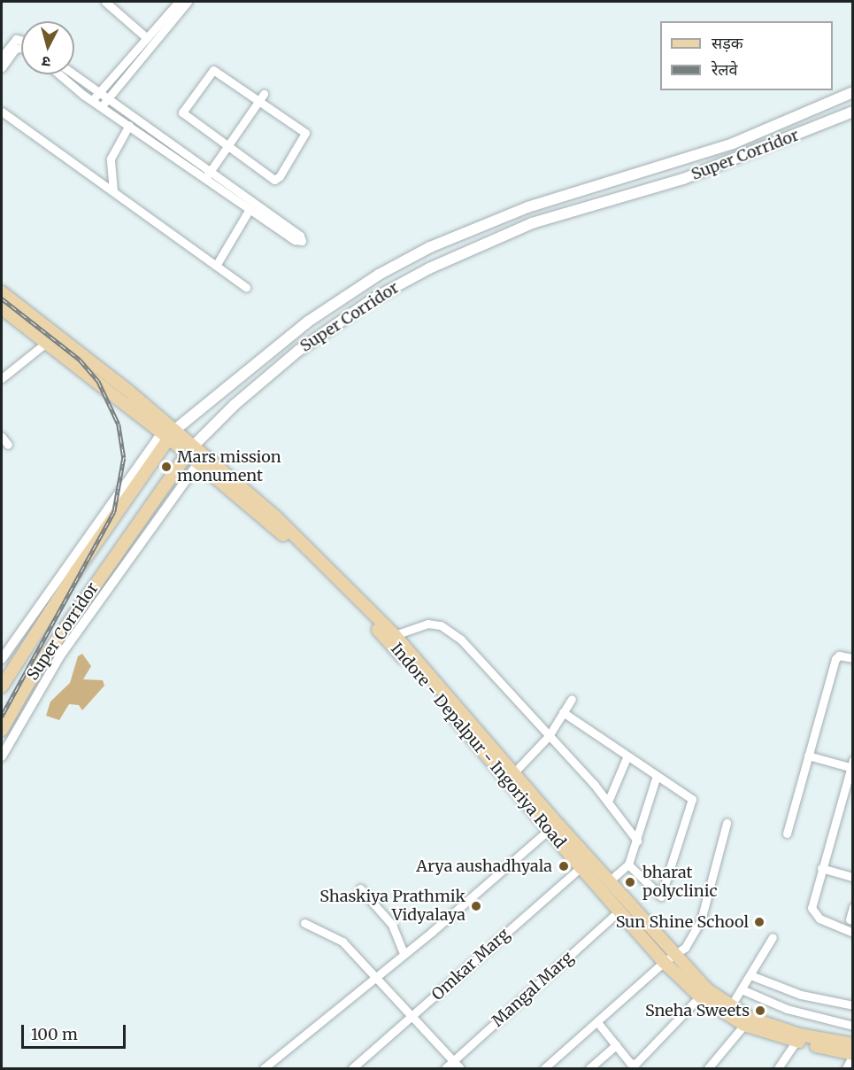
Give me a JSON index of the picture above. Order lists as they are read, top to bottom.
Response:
{
  "streets": {
    "main road": ["Super Corridor", "Indore - Depalpur - Ingoriya Road"],
    "street": ["Omkar Marg", "Mangal Marg"]
  },
  "crossings": [
    ["Super Corridor", "Indore - Depalpur - Ingoriya Road"],
    ["Indore - Depalpur - Ingoriya Road", "Omkar Marg"],
    ["Indore - Depalpur - Ingoriya Road", "Mangal Marg"]
  ],
  "places": [
    "Mars mission monument",
    "Arya aushadhyala",
    "bharat polyclinic",
    "Shaskiya Prathmik Vidyalaya",
    "Sun Shine School",
    "Sneha Sweets"
  ],
  "legend": ["सड़क", "रेलवे"],
  "scale_bar": "100 m",
  "north": "bottom"
}
